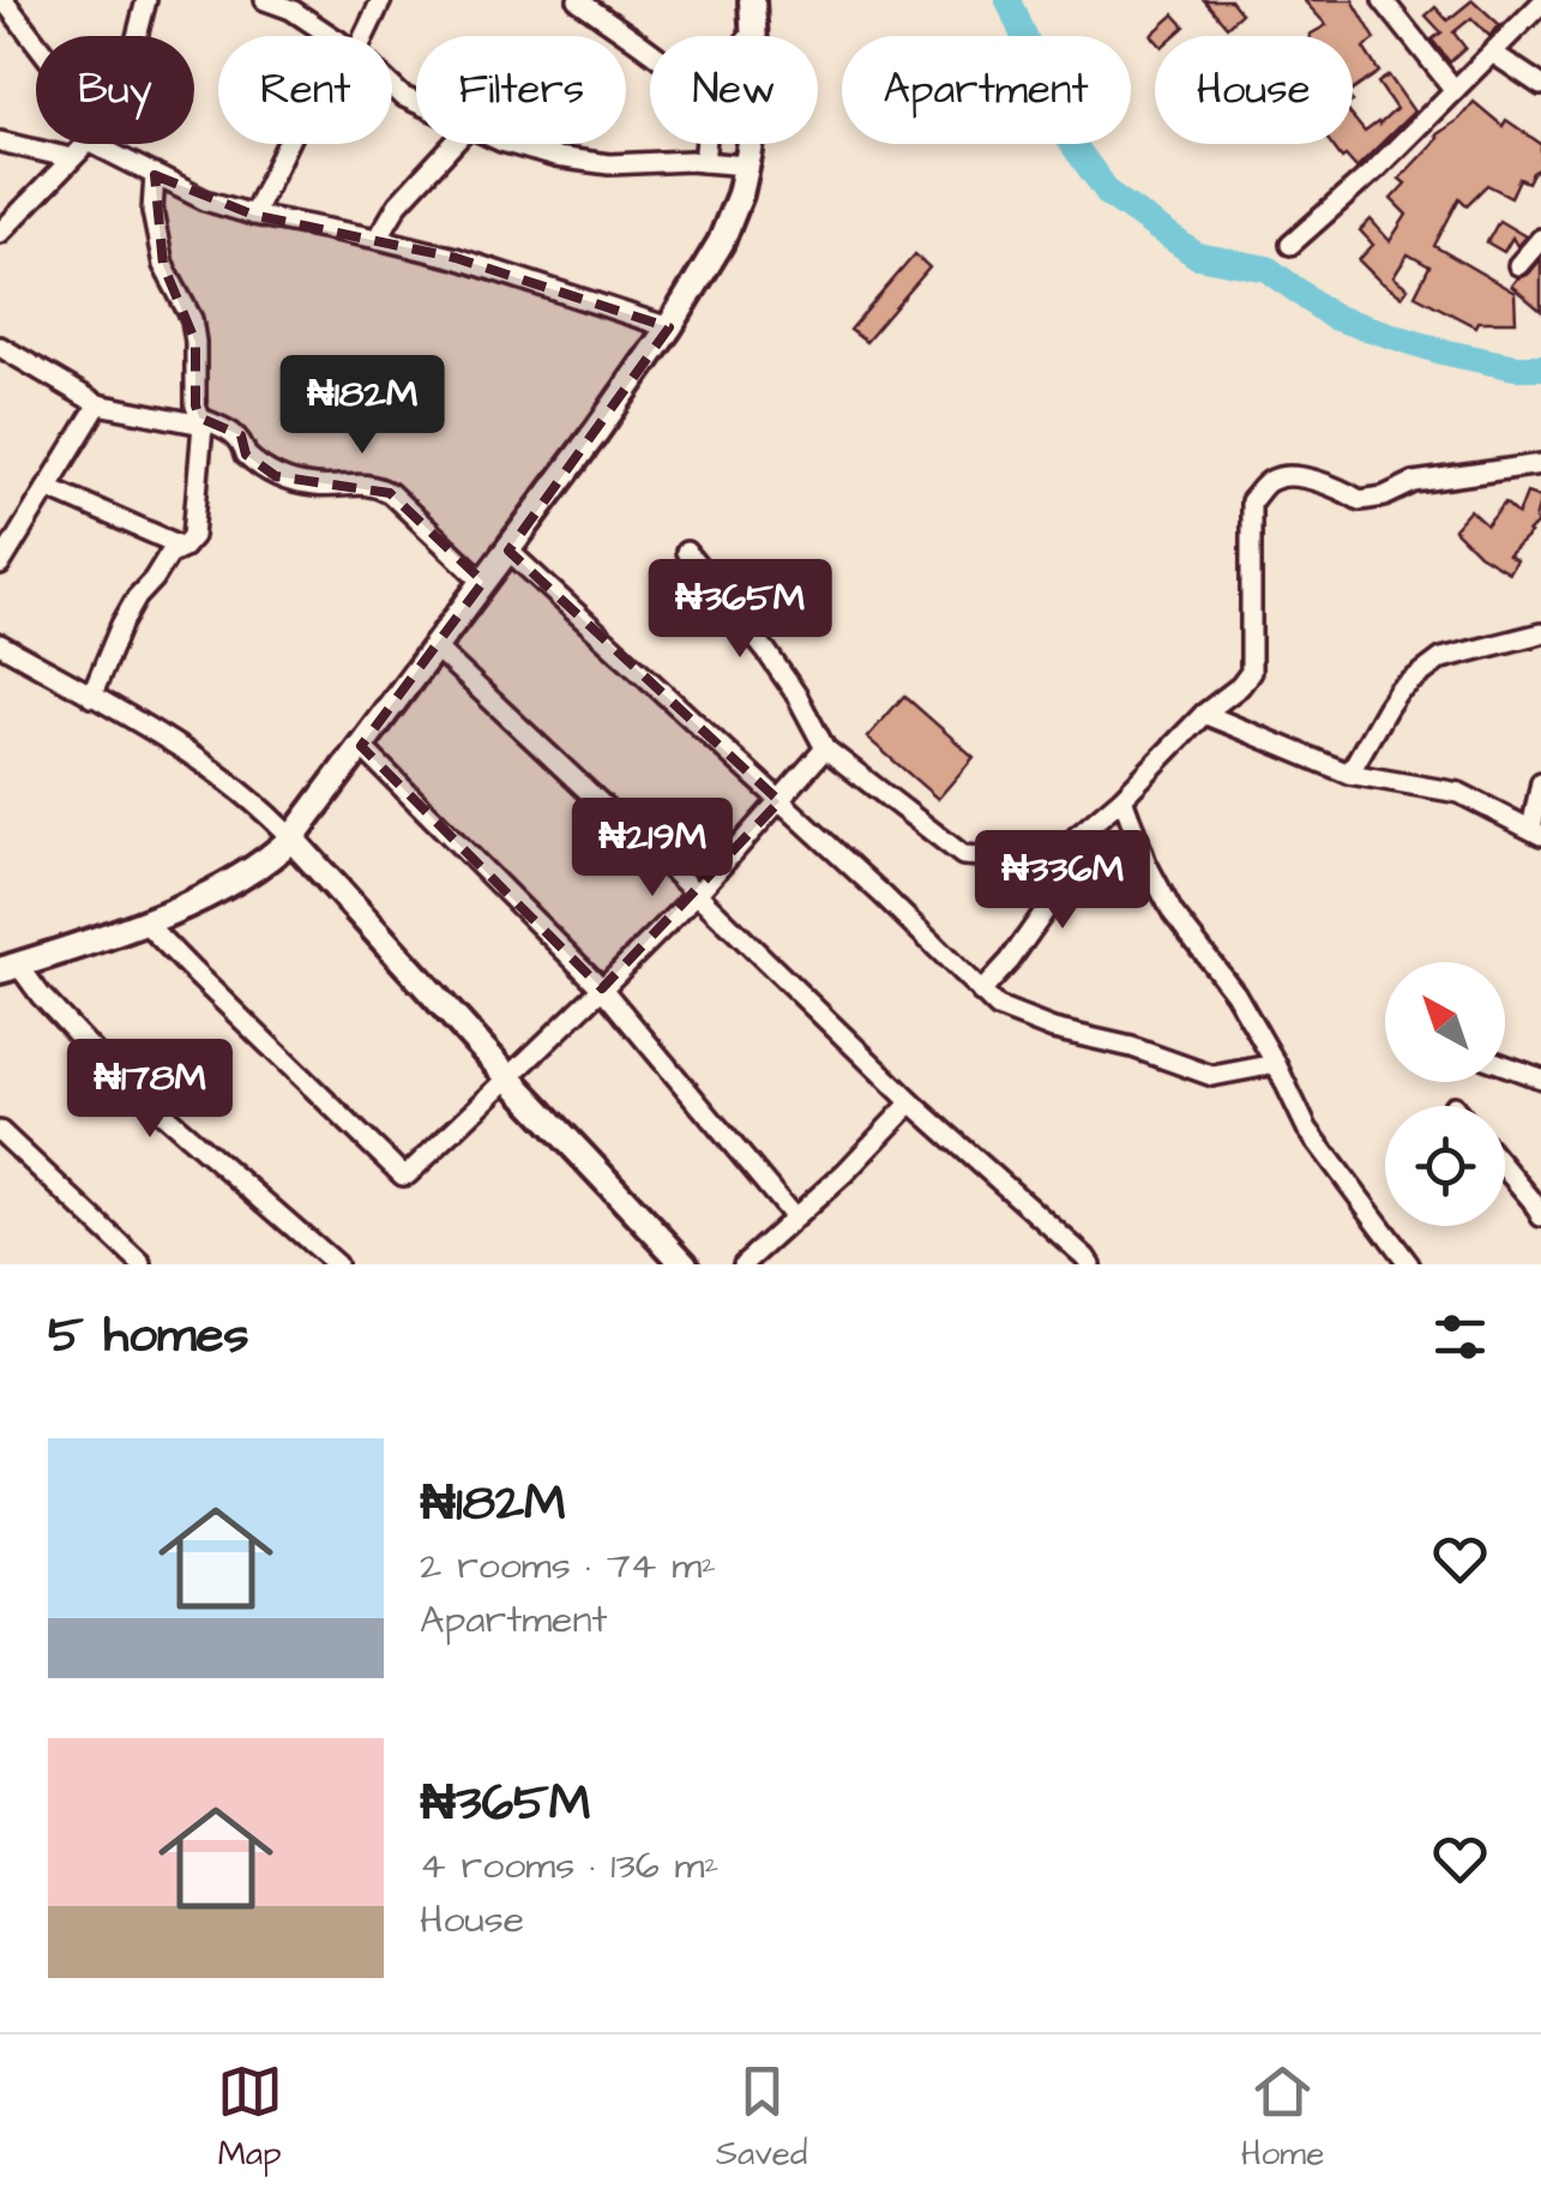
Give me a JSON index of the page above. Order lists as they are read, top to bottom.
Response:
{
  "north": "top left",
  "page": {
    "chip": [
      "Buy",
      "Rent",
      "Filters",
      "New",
      "Apartment",
      "House"
    ],
    "price": [
      "₦182M",
      "₦365M",
      "₦219M",
      "₦336M",
      "₦178M"
    ],
    "heading": "5 homes",
    "list": [
      {
        "name": "₦182M",
        "note": "2 rooms · 74 m² · Apartment"
      },
      {
        "name": "₦365M",
        "note": "4 rooms · 136 m² · House"
      }
    ],
    "tabs": ["Map", "Saved", "Home"]
  }
}
